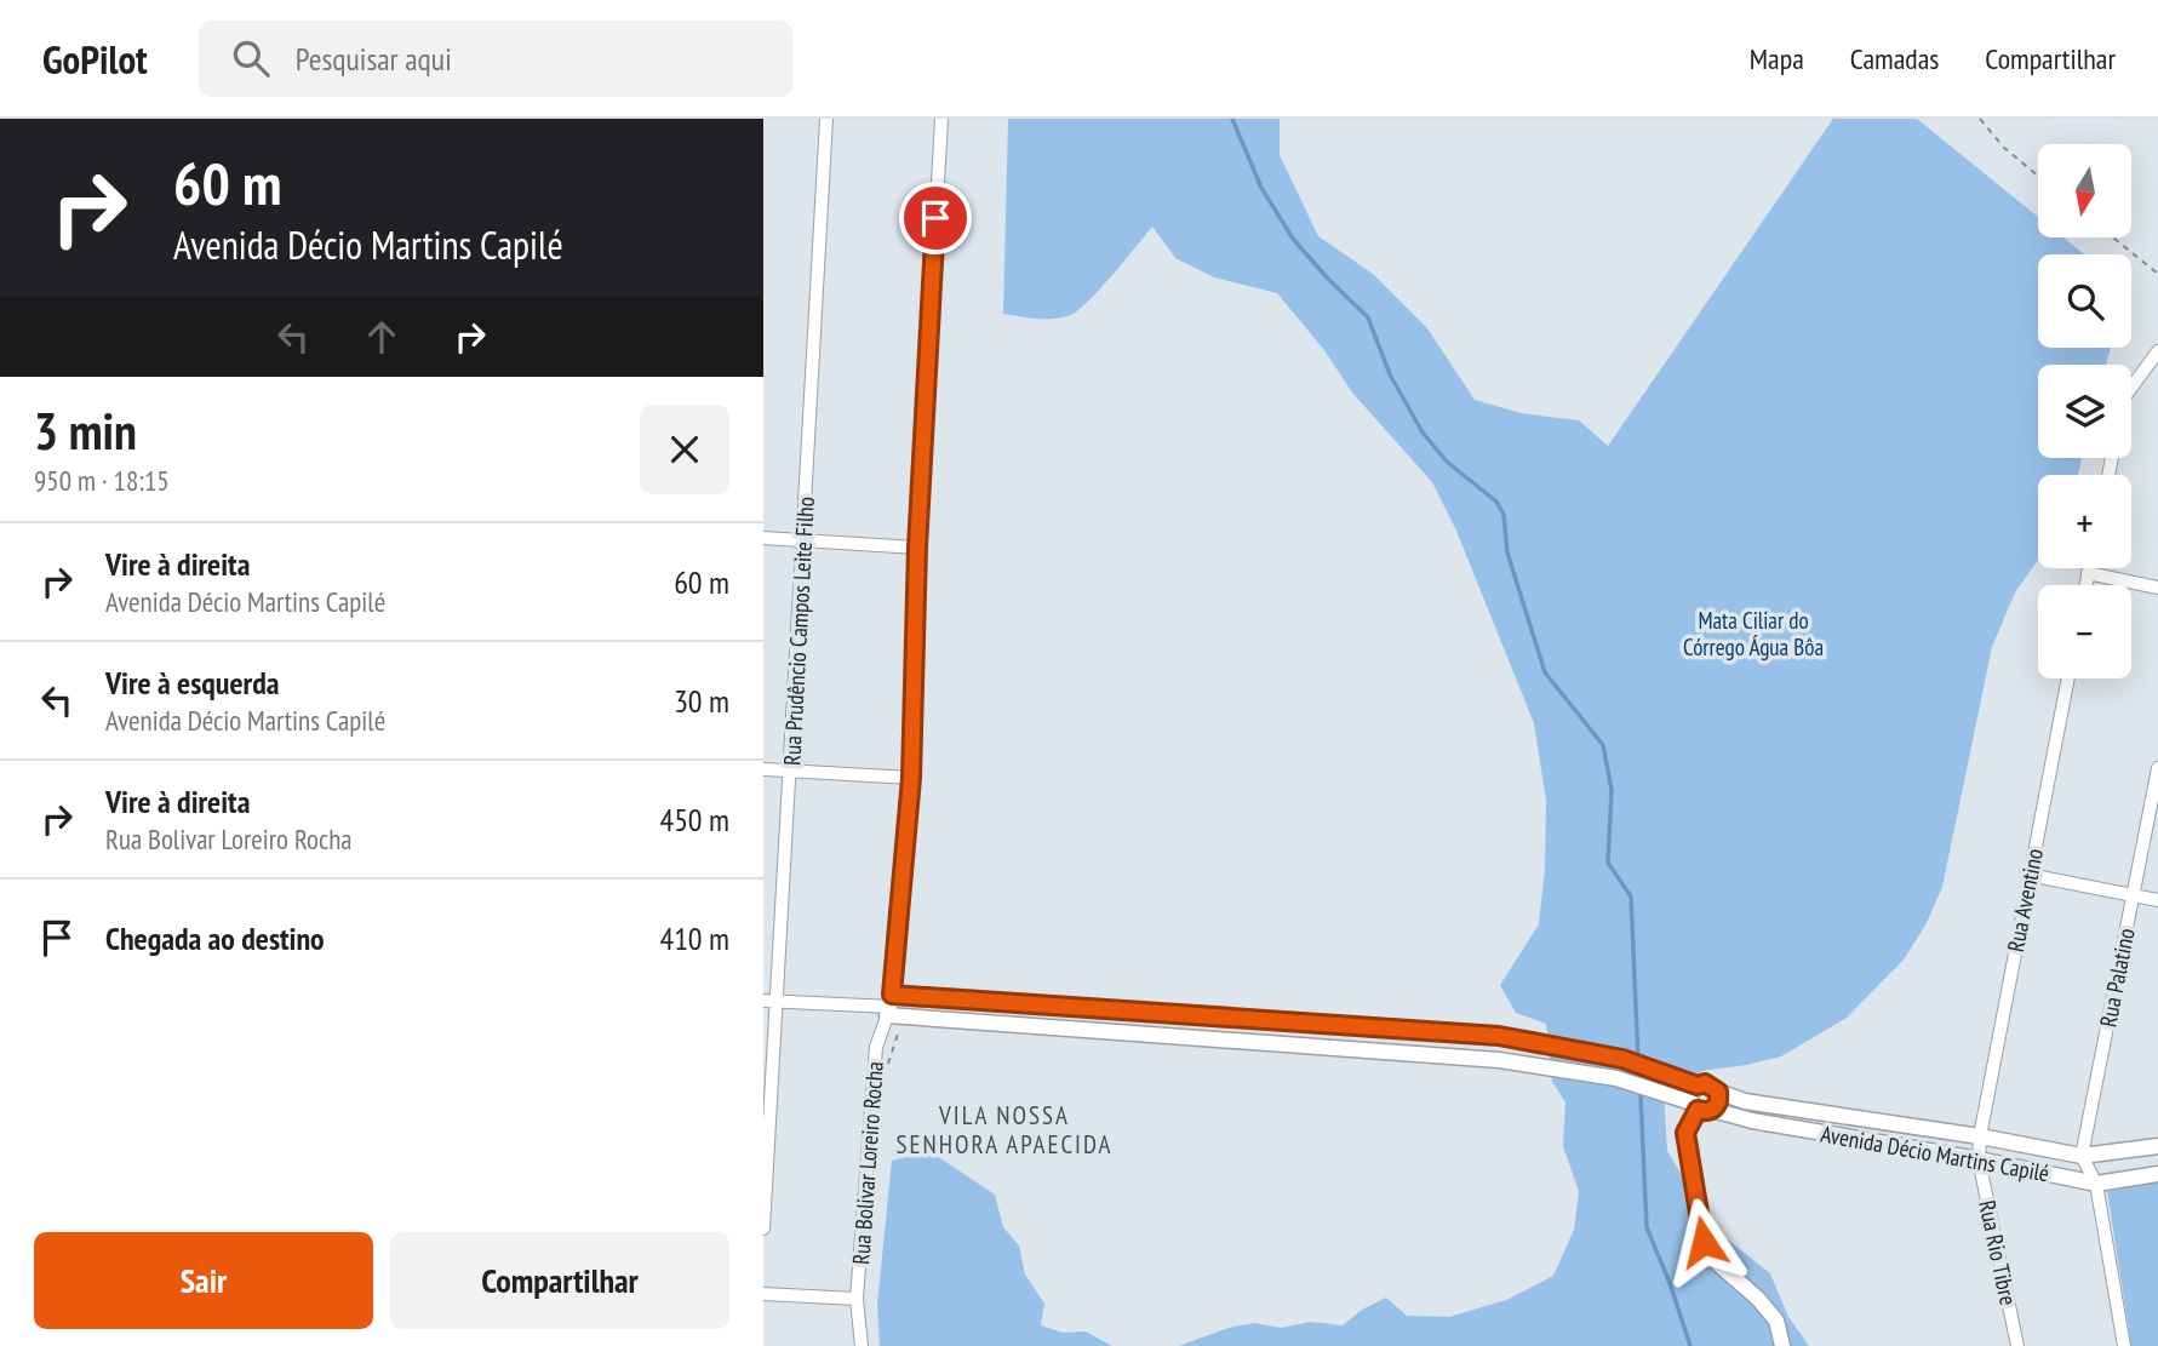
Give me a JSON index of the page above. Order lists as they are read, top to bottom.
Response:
{
  "streets": {
    "street": [
      "Rua Prudêncio Campos Leite Filho",
      "Rua Aventino",
      "Rua Palatino",
      "Avenida Décio Martins Capilé",
      "Rua Bolivar Loreiro Rocha",
      "Rua Rio Tibre"
    ]
  },
  "crossings": [
    ["Rua Aventino", "Avenida Décio Martins Capilé"],
    ["Rua Aventino", "Rua Rio Tibre"],
    ["Rua Palatino", "Avenida Décio Martins Capilé"],
    ["Avenida Décio Martins Capilé", "Rua Bolivar Loreiro Rocha"],
    ["Avenida Décio Martins Capilé", "Rua Rio Tibre"]
  ],
  "districts": ["VILA NOSSA SENHORA APAECIDA"],
  "parks": ["Mata Ciliar do Córrego Água Bôa"],
  "north": "bottom",
  "page": {
    "header": "GoPilot",
    "search": "Pesquisar aqui",
    "nav": ["Mapa", "Camadas", "Compartilhar"],
    "turn": ["60 m", "Avenida Décio Martins Capilé"],
    "map_buttons": ["+", "−"],
    "heading": ["3 min", "950 m · 18:15"],
    "list": [
      {
        "name": "Vire à direita",
        "note": "Avenida Décio Martins Capilé",
        "value": "60 m"
      },
      {
        "name": "Vire à esquerda",
        "note": "Avenida Décio Martins Capilé",
        "value": "30 m"
      },
      {
        "name": "Vire à direita",
        "note": "Rua Bolivar Loreiro Rocha",
        "value": "450 m"
      },
      {
        "name": "Chegada ao destino",
        "value": "410 m"
      }
    ],
    "buttons": ["Sair", "Compartilhar"]
  }
}
